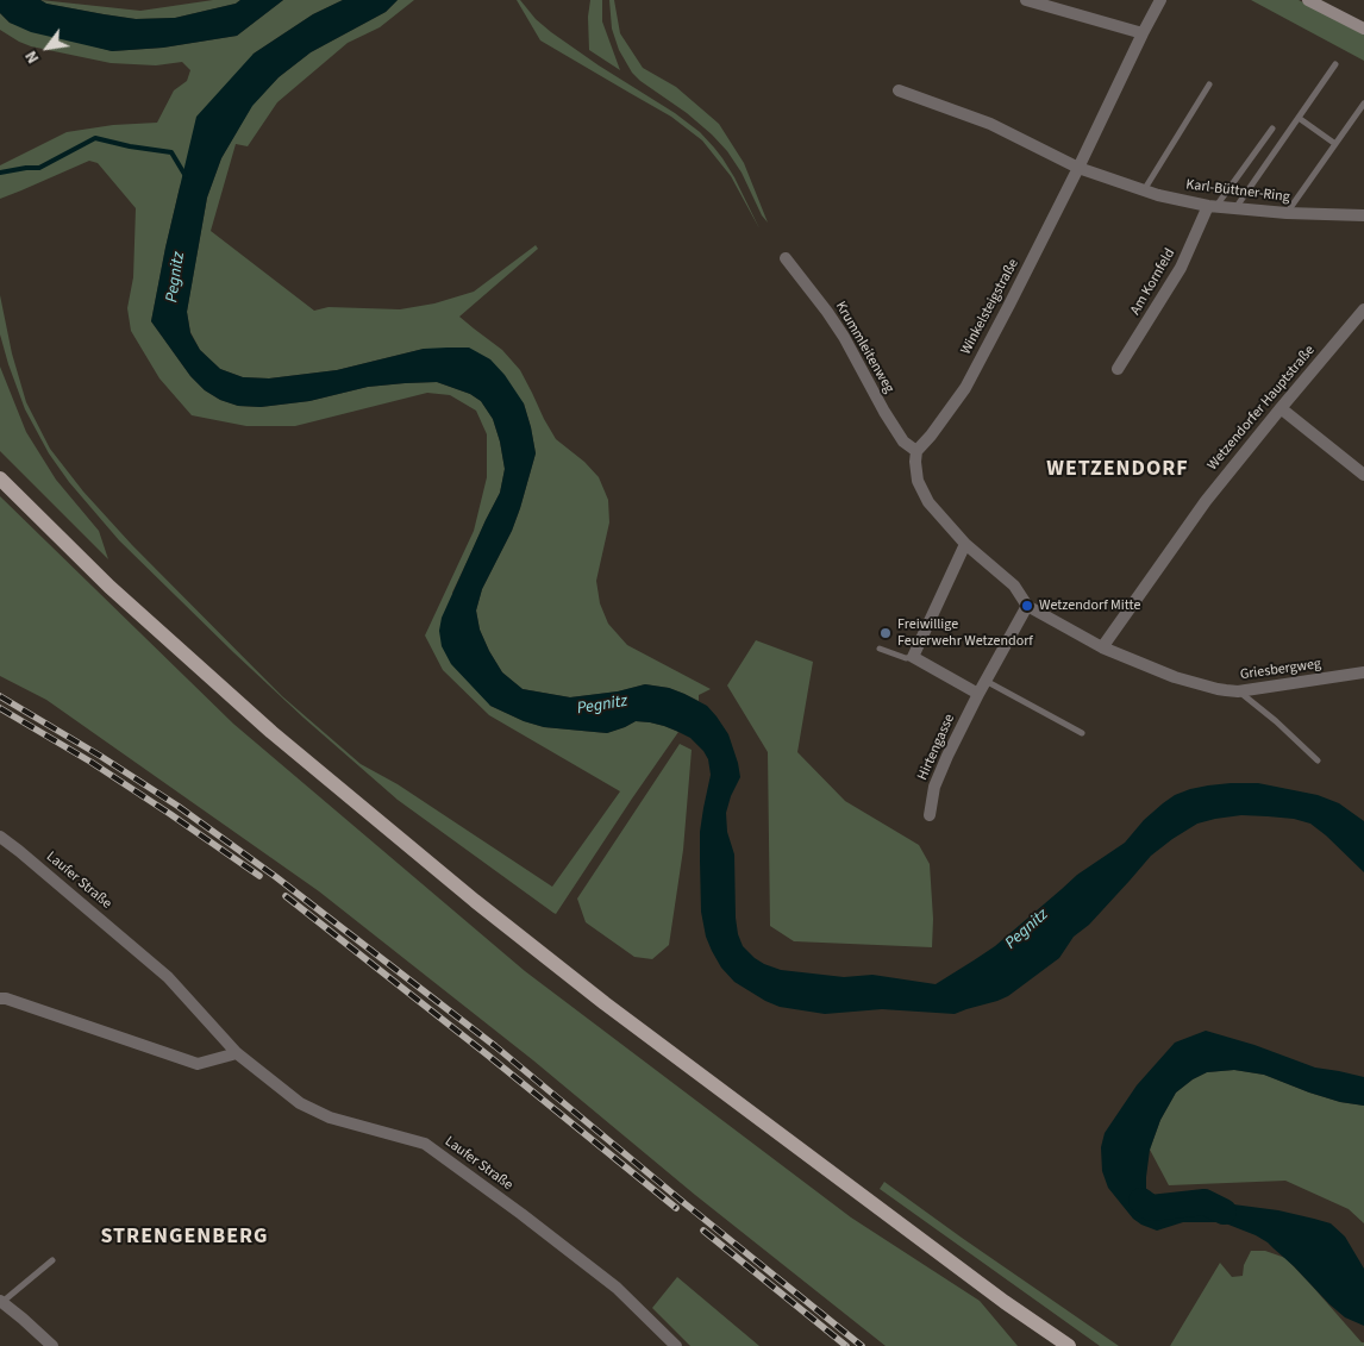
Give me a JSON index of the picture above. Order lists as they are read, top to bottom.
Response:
{
  "streets": {
    "street": [
      "Karl-Büttner-Ring",
      "Am Kornfeld",
      "Winkelsteigstraße",
      "Krummleitenweg",
      "Wetzendorfer Hauptstraße",
      "Griesbergweg",
      "Hirtengasse",
      "Laufer Straße"
    ]
  },
  "crossings": [
    ["Karl-Büttner-Ring", "Am Kornfeld"],
    ["Karl-Büttner-Ring", "Winkelsteigstraße"],
    ["Winkelsteigstraße", "Krummleitenweg"],
    ["Wetzendorfer Hauptstraße", "Griesbergweg"]
  ],
  "districts": ["WETZENDORF", "STRENGENBERG"],
  "water": ["Pegnitz"],
  "places": ["Wetzendorf Mitte", "Freiwillige Feuerwehr Wetzendorf"],
  "north": "bottom left"
}
